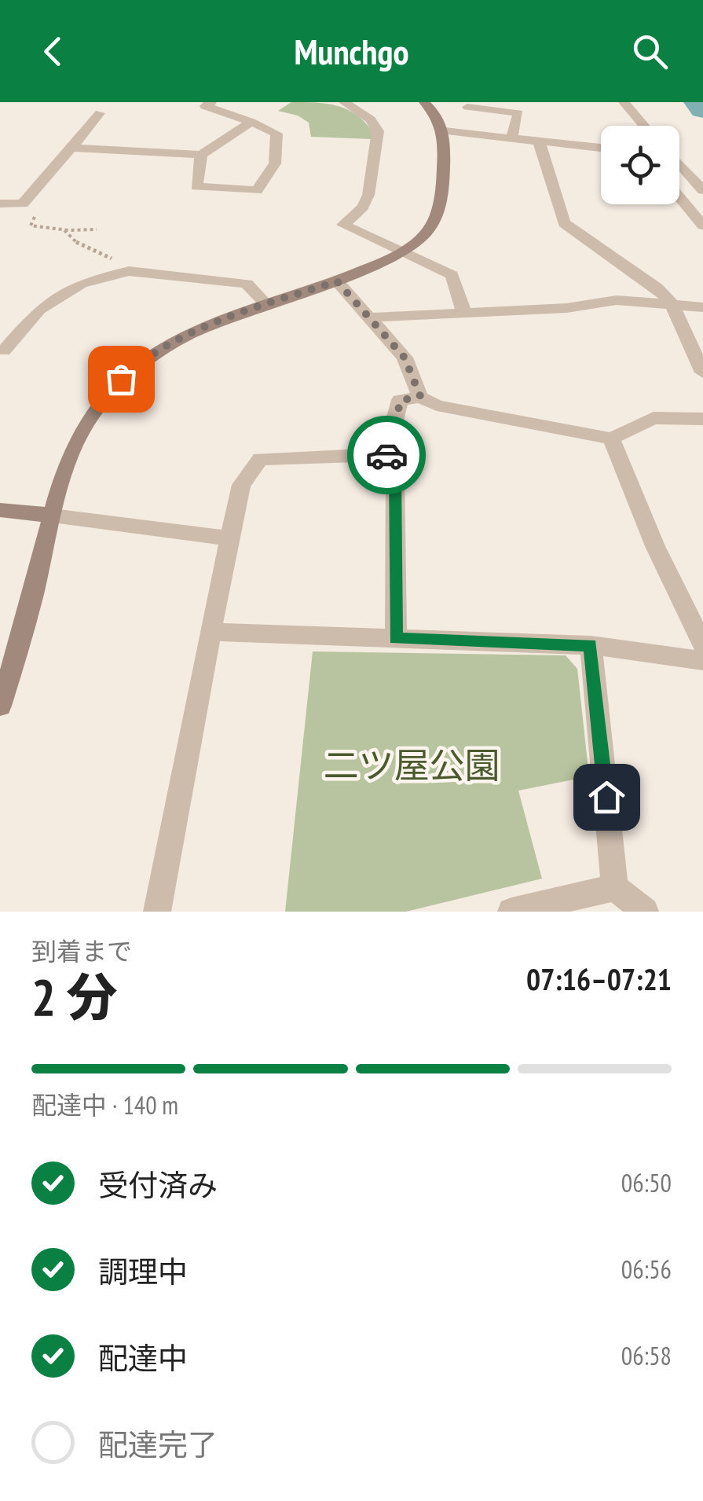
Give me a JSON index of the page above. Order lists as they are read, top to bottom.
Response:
{
  "parks": ["二ツ屋公園"],
  "page": {
    "header": "Munchgo",
    "heading": ["2 分", "到着まで", "07:16–07:21"],
    "bar": "配達中 · 140 m",
    "list": [
      ["受付済み", "06:50"],
      ["調理中", "06:56"],
      ["配達中", "06:58"],
      "配達完了"
    ]
  }
}
